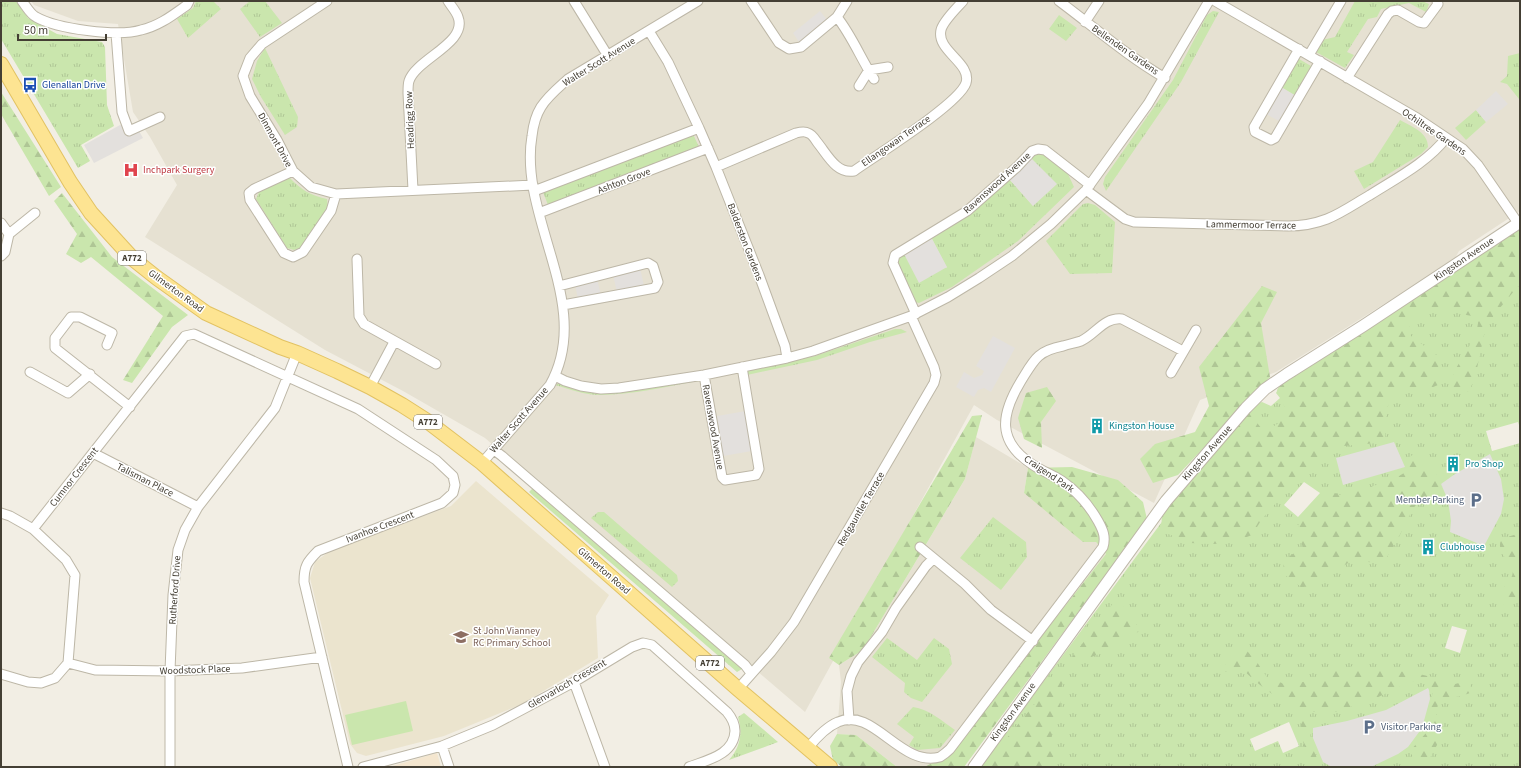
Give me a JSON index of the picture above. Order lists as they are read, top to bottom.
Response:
{
  "streets": {
    "main road": ["A772", "Gilmerton Road"],
    "street": [
      "Bellenden Gardens",
      "Walter Scott Avenue",
      "Headrigg Row",
      "Ochiltree Gardens",
      "Dinmont Drive",
      "Ellangowan Terrace",
      "Ashton Grove",
      "Ravenswood Avenue",
      "Lammermoor Terrace",
      "Balderston Gardens",
      "Kingston Avenue",
      "Craigend Park",
      "Cumnor Crescent",
      "Talisman Place",
      "Redgauntlet Terrace",
      "Ivanhoe Crescent",
      "Rutherford Drive",
      "Woodstock Place",
      "Glenvarloch Crescent"
    ]
  },
  "crossings": [
    ["Bellenden Gardens", "Ravenswood Avenue"],
    ["Walter Scott Avenue", "Dinmont Drive"],
    ["Walter Scott Avenue", "Ashton Grove"],
    ["Walter Scott Avenue", "Ravenswood Avenue"],
    ["Walter Scott Avenue", "Balderston Gardens"],
    ["Walter Scott Avenue", "Gilmerton Road"],
    ["Headrigg Row", "Dinmont Drive"],
    ["Ochiltree Gardens", "Lammermoor Terrace"],
    ["Ochiltree Gardens", "Kingston Avenue"],
    ["Ellangowan Terrace", "Balderston Gardens"],
    ["Ashton Grove", "Balderston Gardens"],
    ["Ravenswood Avenue", "Lammermoor Terrace"],
    ["Ravenswood Avenue", "Balderston Gardens"],
    ["Ravenswood Avenue", "Redgauntlet Terrace"],
    ["Gilmerton Road", "Redgauntlet Terrace"],
    ["Gilmerton Road", "Rutherford Drive"],
    ["Cumnor Crescent", "Talisman Place"],
    ["Cumnor Crescent", "Ivanhoe Crescent"],
    ["Cumnor Crescent", "Rutherford Drive"],
    ["Talisman Place", "Rutherford Drive"],
    ["Ivanhoe Crescent", "Rutherford Drive"],
    ["Ivanhoe Crescent", "Woodstock Place"],
    ["Rutherford Drive", "Woodstock Place"]
  ],
  "places": {
    "bus stop": ["Glenallan Drive"],
    "hospital": ["Inchpark Surgery"],
    "building": ["Kingston House", "Pro Shop", "Clubhouse"],
    "parking": ["Member Parking", "Visitor Parking"],
    "school or university": ["St John Vianney RC Primary School"]
  },
  "scale_bar": "50 m"
}
